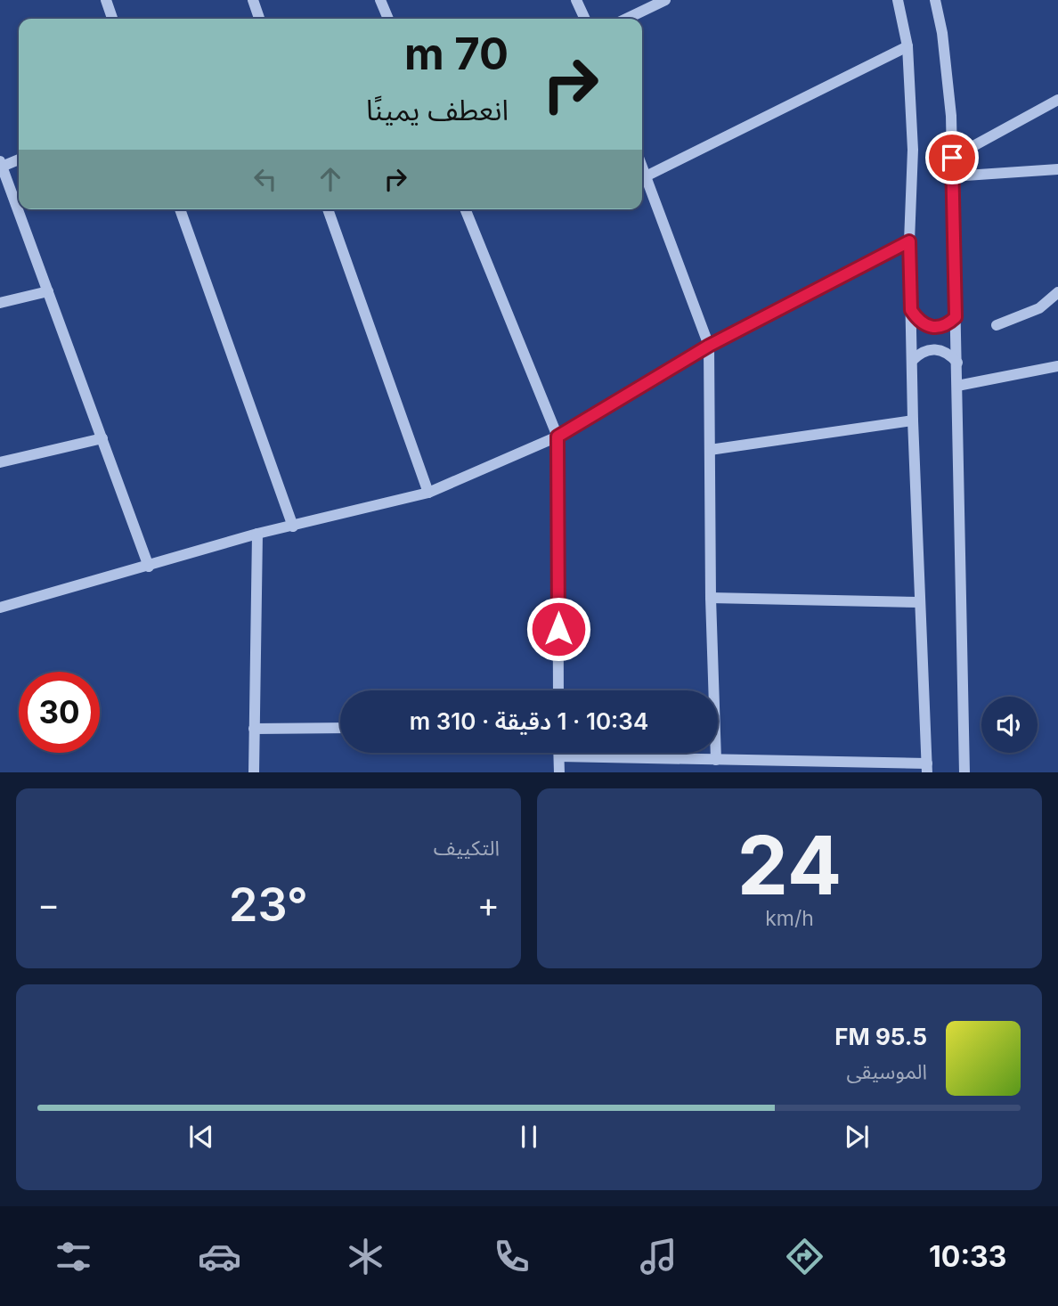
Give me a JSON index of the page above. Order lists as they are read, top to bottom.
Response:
{
  "page": {
    "turn": ["70 m", "انعطف يمينًا"],
    "limit": "30",
    "trip": "10:34 · 1 دقيقة · 310 m",
    "tile": [
      ["24", "km/h"],
      "التكييف"
    ],
    "heat": ["−", "23°", "+"],
    "song": ["95.5 FM", "الموسيقى"],
    "tabs": "10:33"
  }
}
